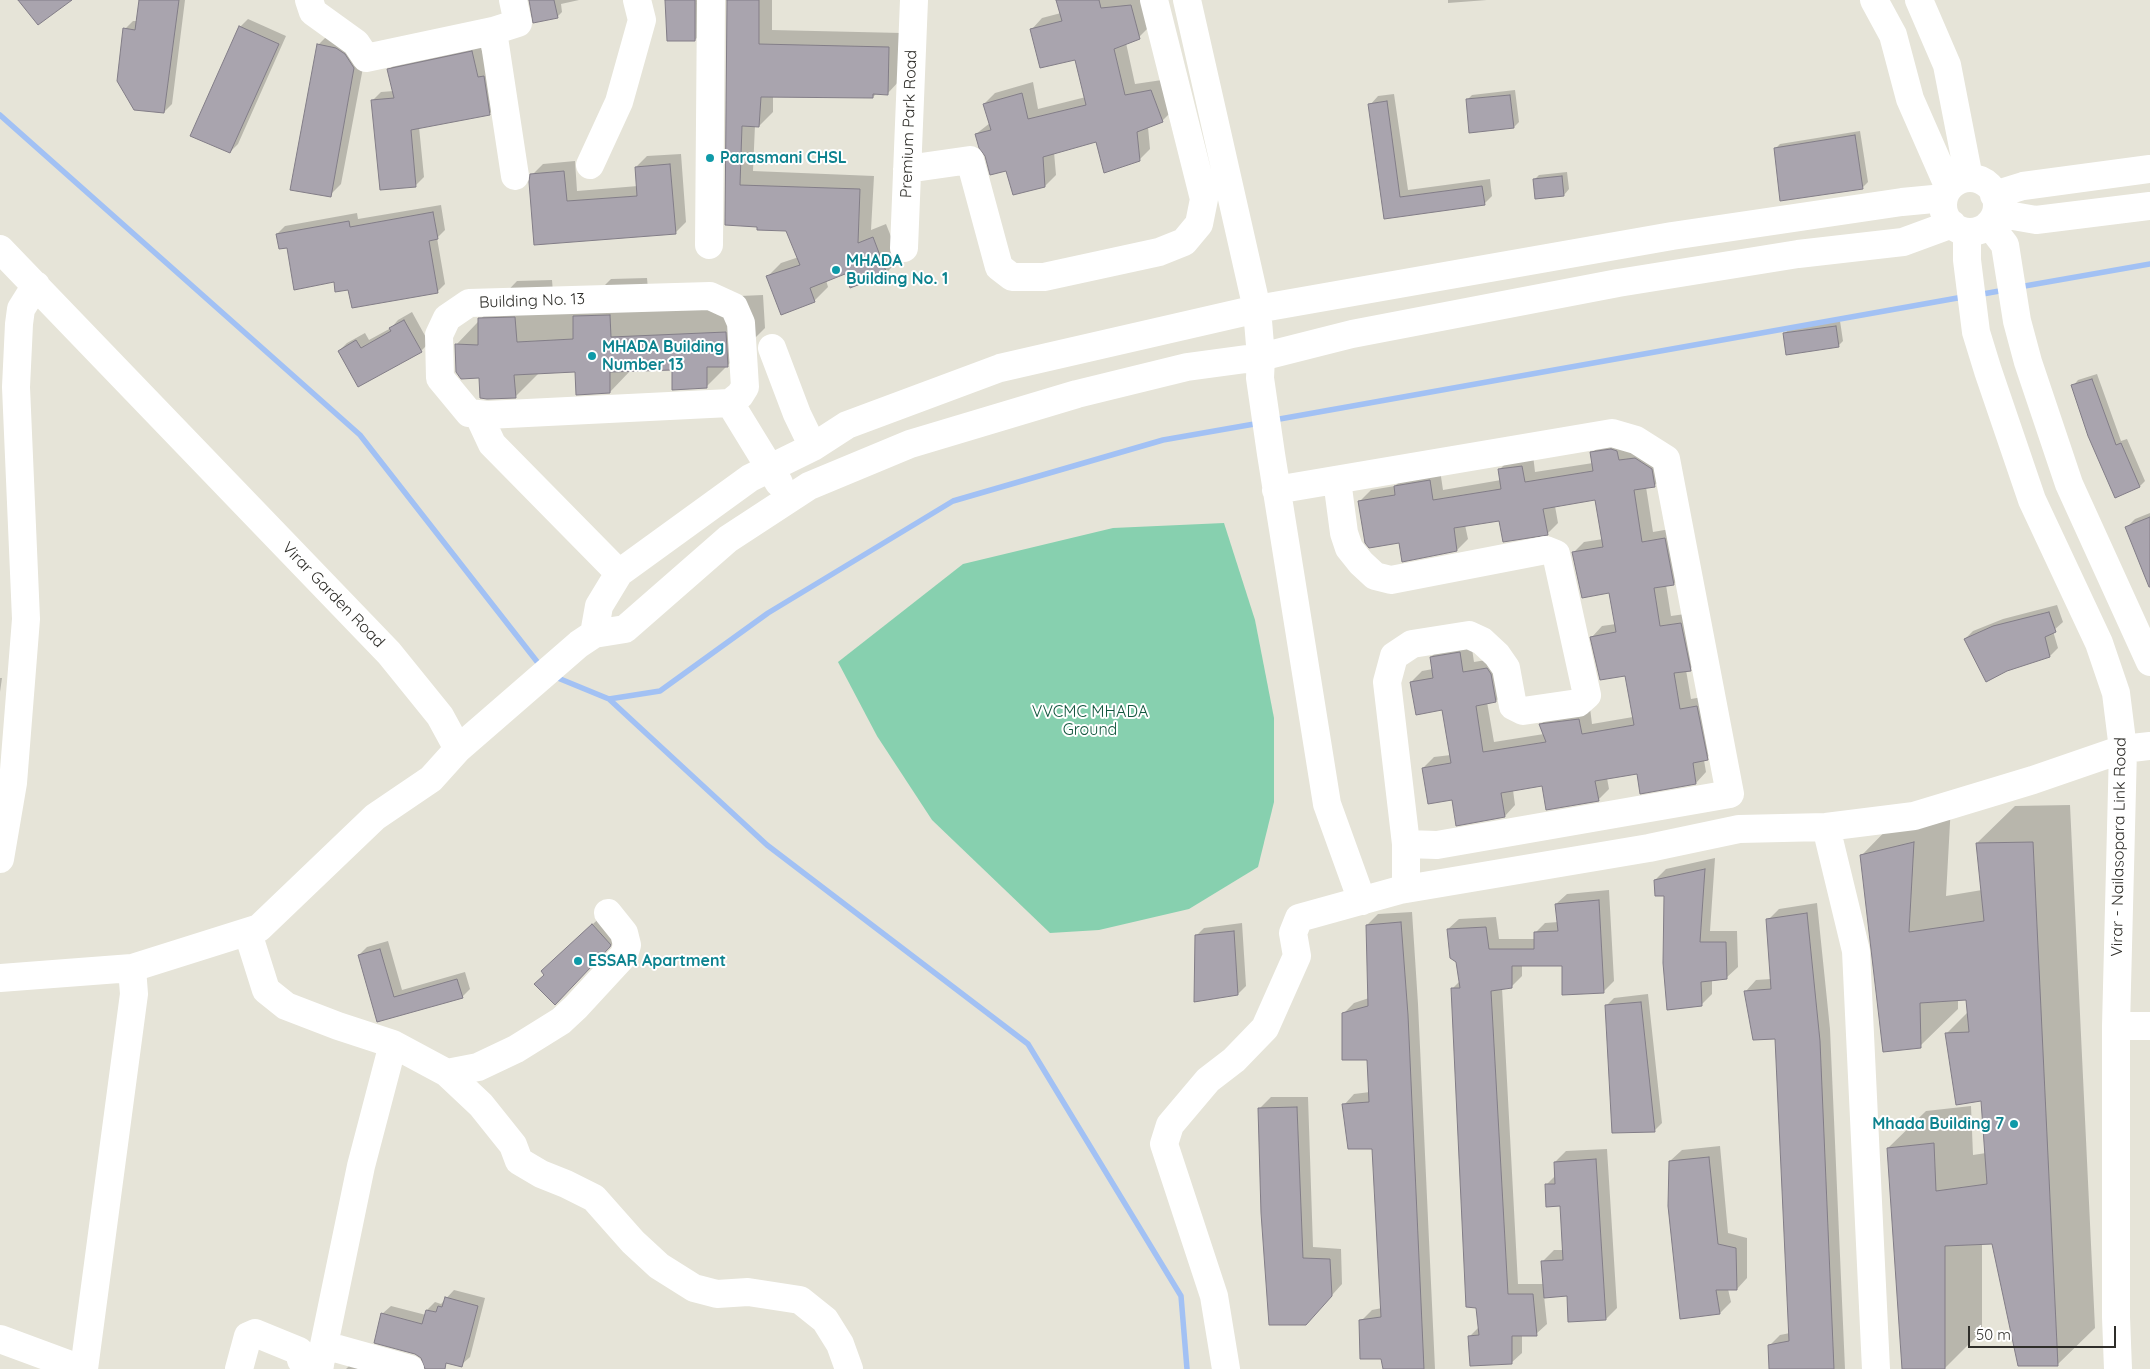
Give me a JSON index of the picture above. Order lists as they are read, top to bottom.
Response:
{
  "streets": {
    "street": [
      "Premium Park Road",
      "Building No. 13",
      "Virar Garden Road",
      "Virar - Nailasopara Link Road"
    ]
  },
  "parks": ["VVCMC MHADA Ground"],
  "places": [
    "Parasmani CHSL",
    "MHADA Building No. 1",
    "MHADA Building Number 13",
    "ESSAR Apartment",
    "Mhada Building 7"
  ],
  "scale_bar": "50 m"
}
